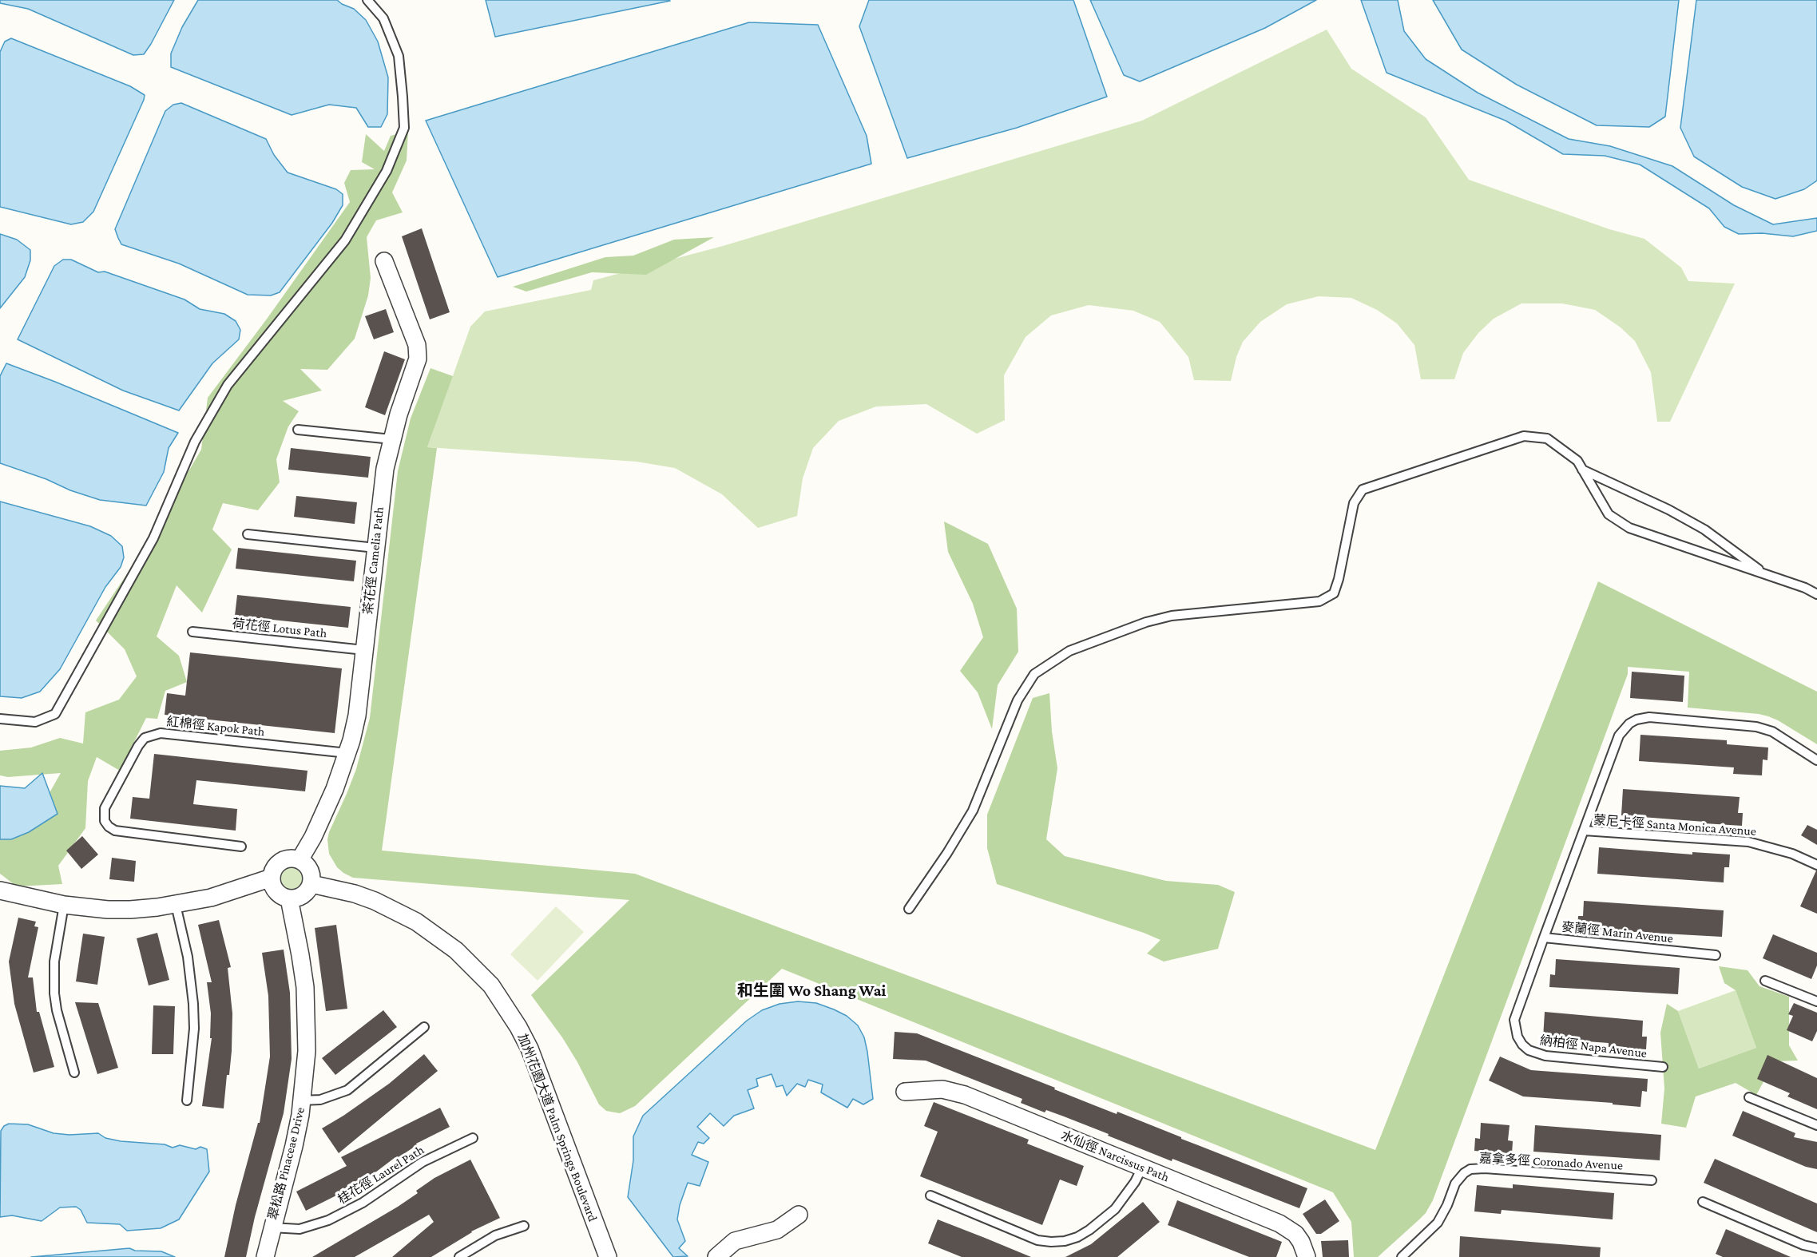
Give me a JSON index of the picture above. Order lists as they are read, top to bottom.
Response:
{
  "streets": {
    "street": [
      "茶花徑 Camelia Path",
      "加州花園大道 Palm Springs Boulevard",
      "水仙徑 Narcissus Path",
      "翠松路 Pinaceae Drive"
    ],
    "lane": [
      "荷花徑 Lotus Path",
      "紅棉徑 Kapok Path",
      "蒙尼卡徑 Santa Monica Avenue",
      "麥蘭徑 Marin Avenue",
      "納柏徑 Napa Avenue",
      "嘉拿多徑 Coronado Avenue",
      "桂花徑 Laurel Path"
    ]
  },
  "crossings": [
    ["茶花徑 Camelia Path", "荷花徑 Lotus Path"],
    ["茶花徑 Camelia Path", "紅棉徑 Kapok Path"],
    ["茶花徑 Camelia Path", "加州花園大道 Palm Springs Boulevard"],
    ["茶花徑 Camelia Path", "翠松路 Pinaceae Drive"],
    ["蒙尼卡徑 Santa Monica Avenue", "麥蘭徑 Marin Avenue"],
    ["麥蘭徑 Marin Avenue", "納柏徑 Napa Avenue"],
    ["加州花園大道 Palm Springs Boulevard", "翠松路 Pinaceae Drive"],
    ["翠松路 Pinaceae Drive", "桂花徑 Laurel Path"]
  ],
  "districts": ["和生圍 Wo Shang Wai"]
}
